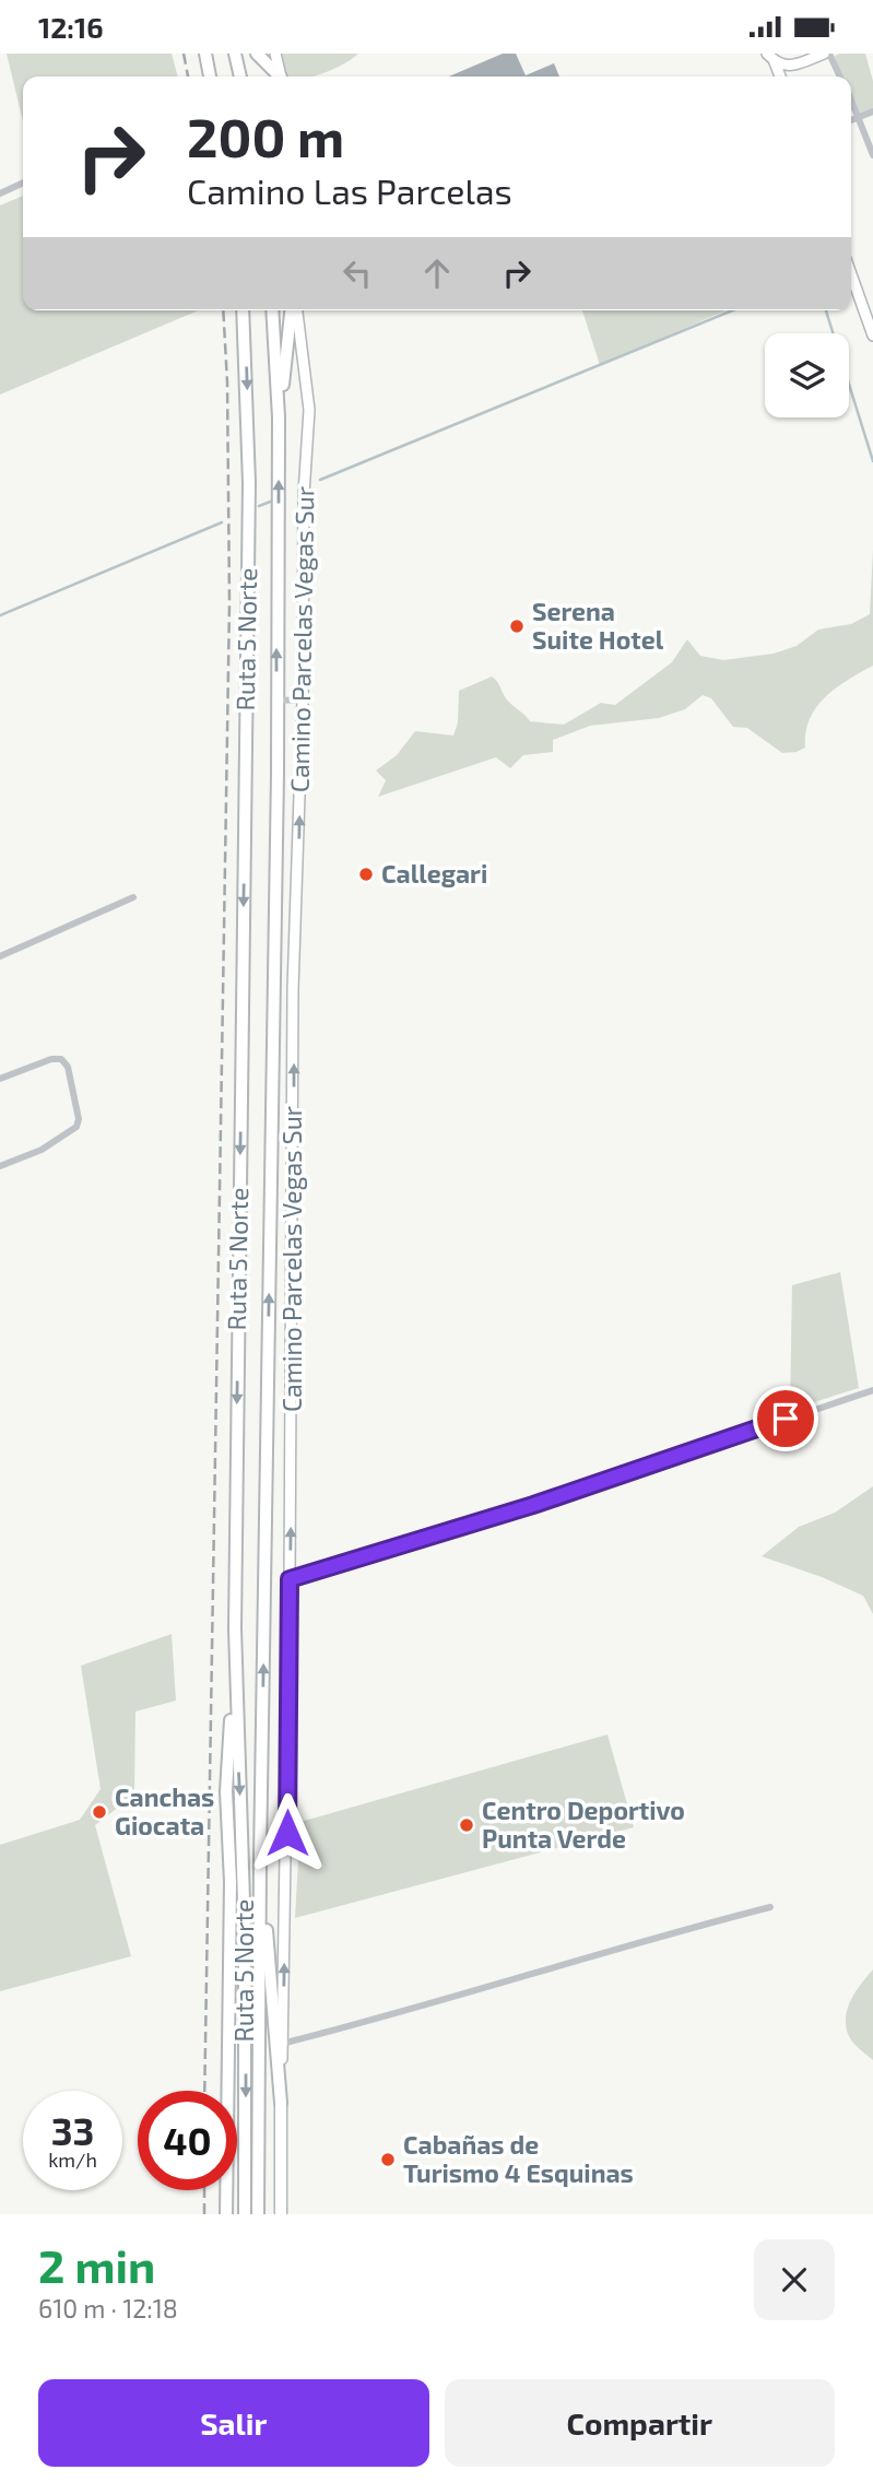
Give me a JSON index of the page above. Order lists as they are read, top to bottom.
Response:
{
  "streets": {
    "highway": ["Ruta 5 Norte"],
    "main road": ["Camino Parcelas Vegas Sur"]
  },
  "one_way": ["Camino Parcelas Vegas Sur"],
  "places": [
    "Serena Suite Hotel",
    "Callegari",
    "Canchas Giocata",
    "Centro Deportivo Punta Verde",
    "Cabañas de Turismo 4 Esquinas"
  ],
  "page": {
    "status": "12:16",
    "turn": ["200 m", "Camino Las Parcelas"],
    "speed": "33 km/h",
    "limit": "40",
    "heading": ["2 min", "610 m · 12:18"],
    "buttons": ["Salir", "Compartir"]
  }
}
